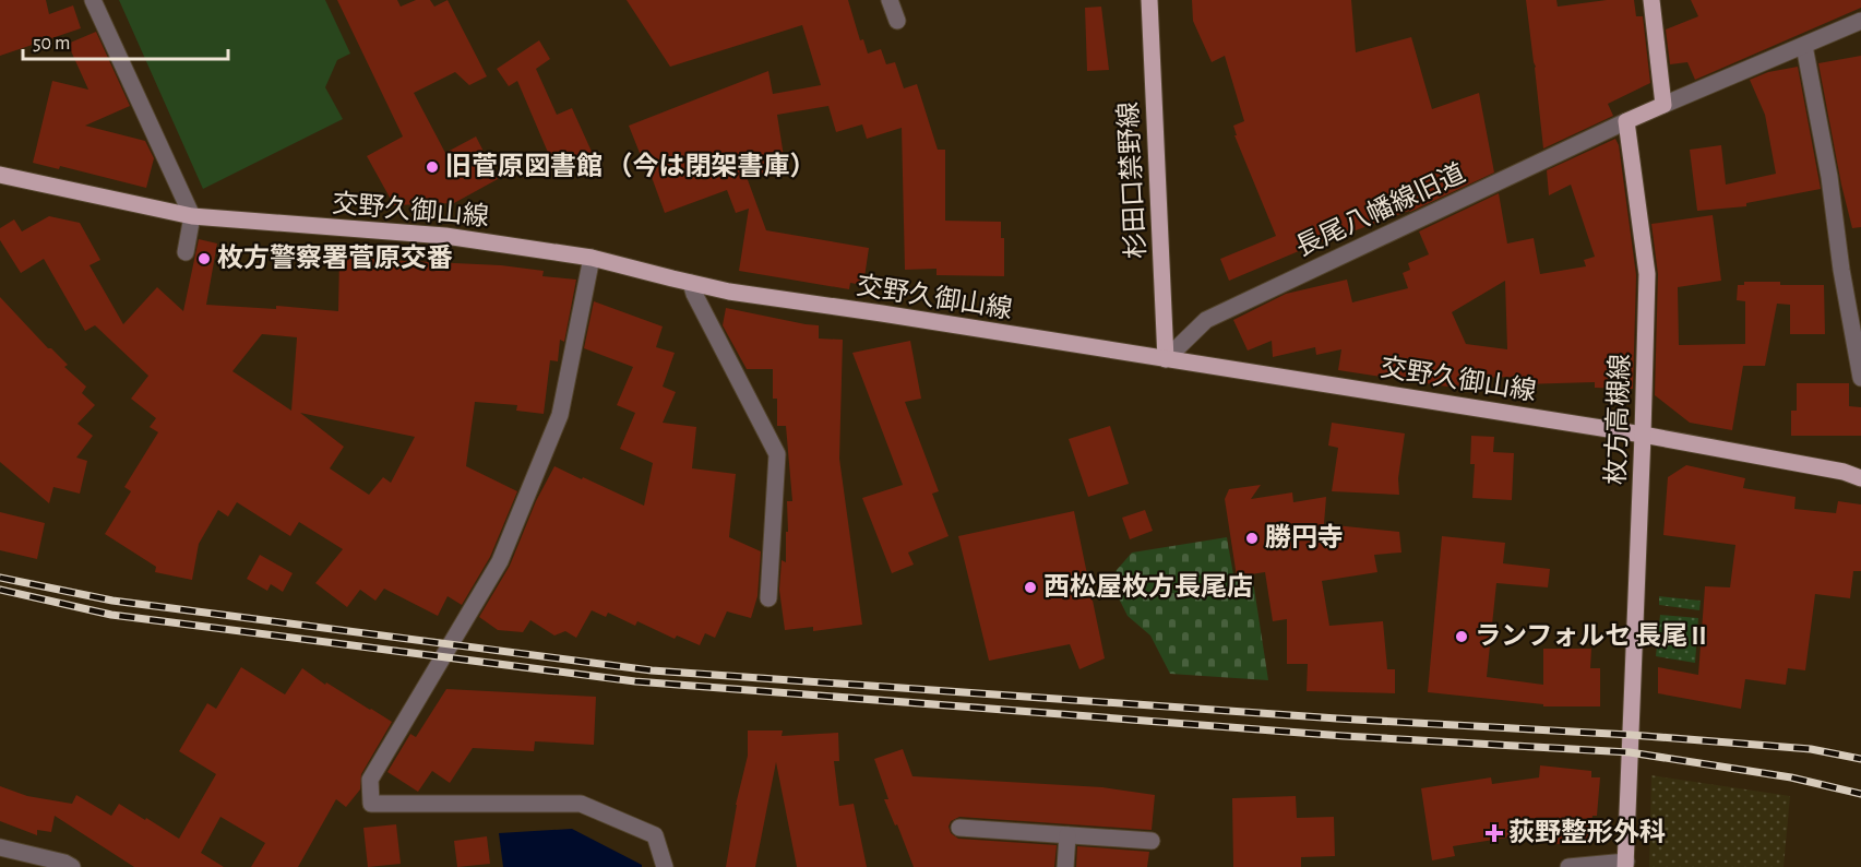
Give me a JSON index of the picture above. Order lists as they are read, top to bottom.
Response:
{
  "streets": {
    "main road": ["杉田口禁野線", "交野久御山線", "枚方高槻線"],
    "street": ["長尾八幡線旧道"]
  },
  "crossings": [
    ["杉田口禁野線", "交野久御山線"],
    ["杉田口禁野線", "長尾八幡線旧道"],
    ["交野久御山線", "長尾八幡線旧道"],
    ["交野久御山線", "枚方高槻線"],
    ["長尾八幡線旧道", "枚方高槻線"]
  ],
  "places": {
    "other": [
      "旧菅原図書館 （今は閉架書庫）",
      "枚方警察署菅原交番",
      "勝円寺",
      "西松屋枚方長尾店",
      "ランフォルセ 長尾 II"
    ],
    "health": ["荻野整形外科"]
  },
  "scale_bar": "50 m"
}
